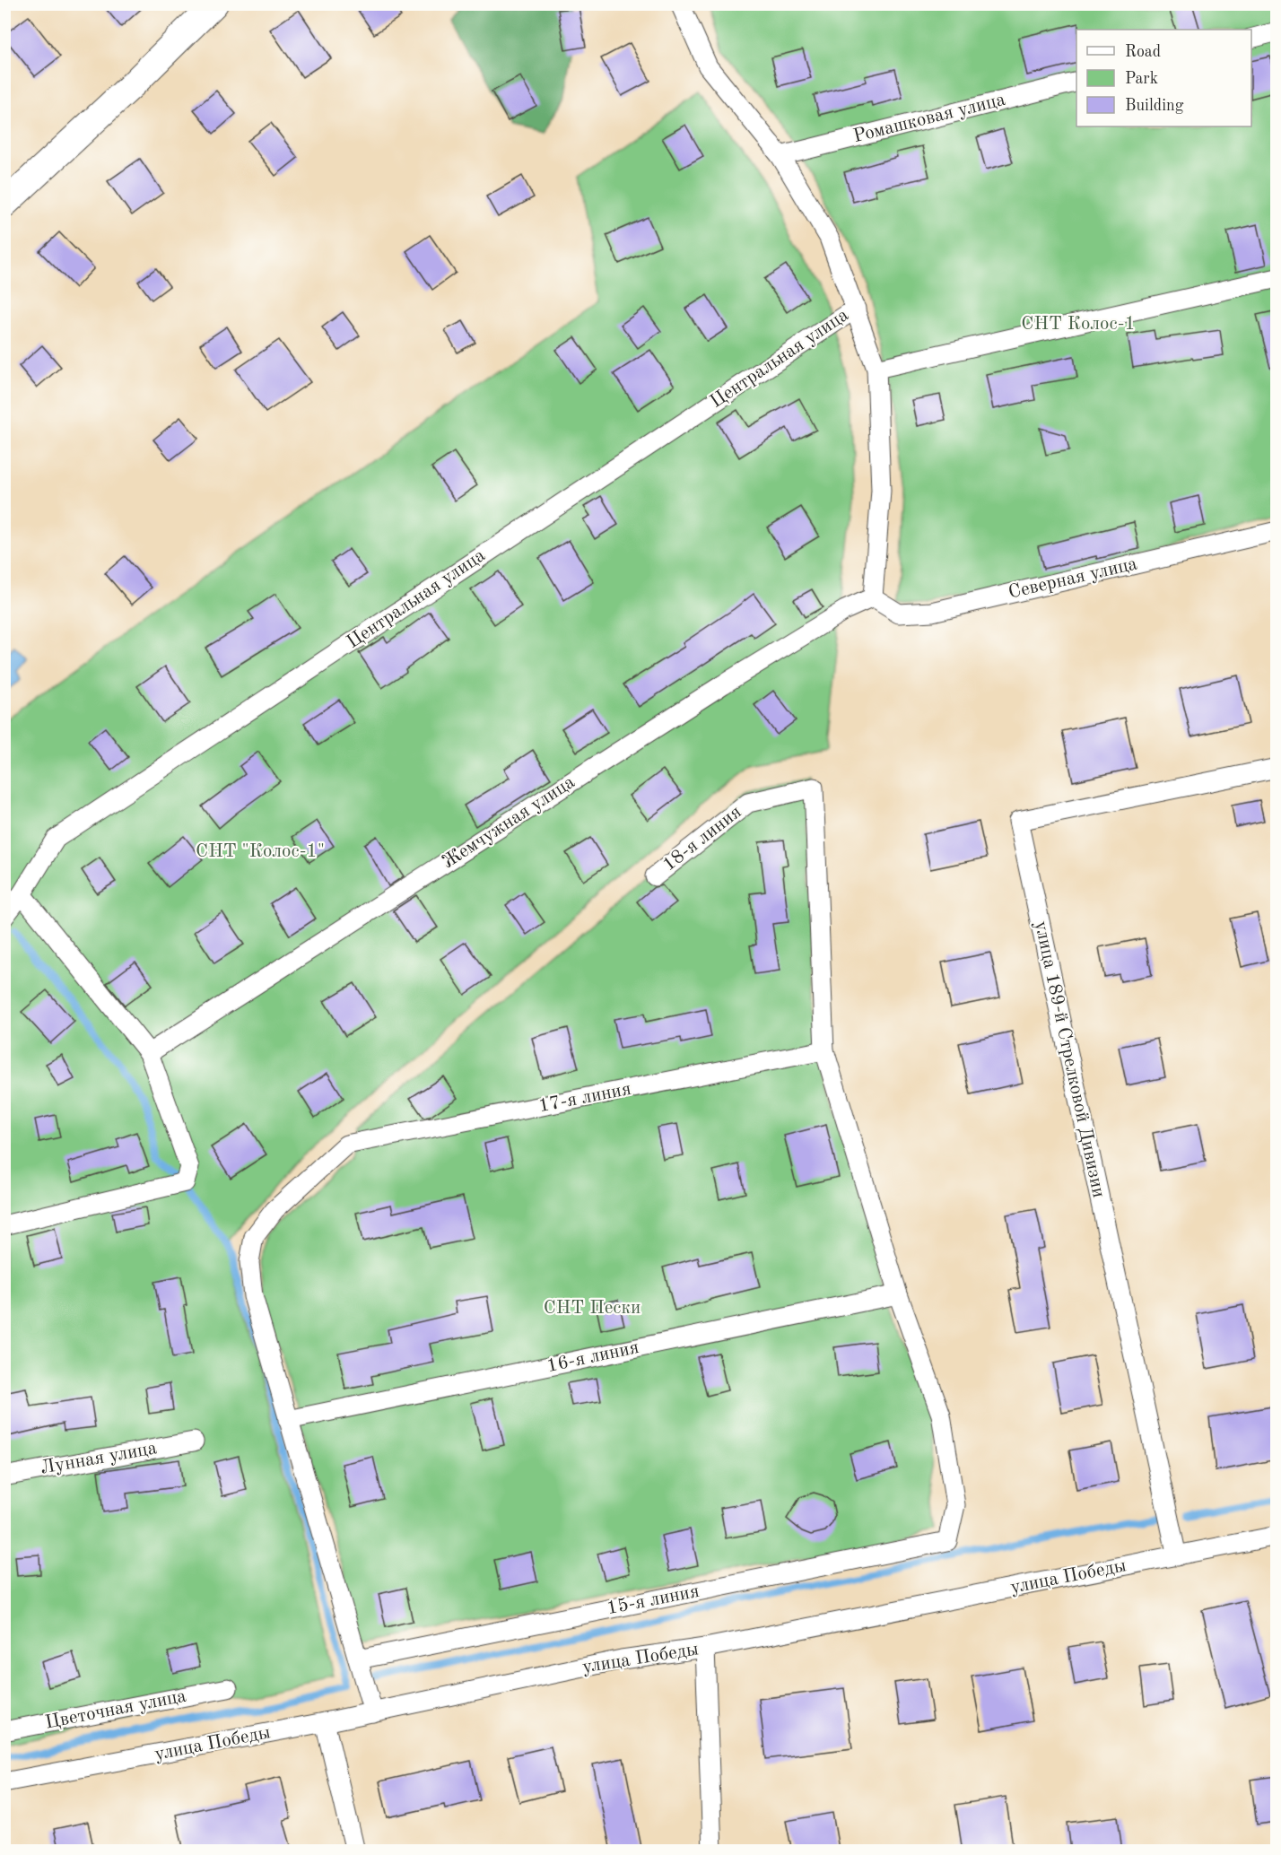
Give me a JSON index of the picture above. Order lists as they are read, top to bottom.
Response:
{
  "streets": {
    "street": [
      "Ромашковая улица",
      "Центральная улица",
      "Северная улица",
      "Жемчужная улица",
      "18-я линия",
      "улица 189-й Стрелковой Дивизии",
      "17-я линия",
      "16-я линия",
      "Лунная улица",
      "улица Победы",
      "15-я линия",
      "Цветочная улица"
    ]
  },
  "crossings": [
    ["Ромашковая улица", "Центральная улица"],
    ["Центральная улица", "Северная улица"],
    ["Центральная улица", "Жемчужная улица"],
    ["Северная улица", "Жемчужная улица"],
    ["18-я линия", "17-я линия"],
    ["улица 189-й Стрелковой Дивизии", "улица Победы"],
    ["17-я линия", "16-я линия"],
    ["16-я линия", "15-я линия"]
  ],
  "parks": ["СНТ Колос-1", "СНТ \"Колос-1\"", "СНТ Пески"],
  "legend": ["Road", "Park", "Building"]
}
